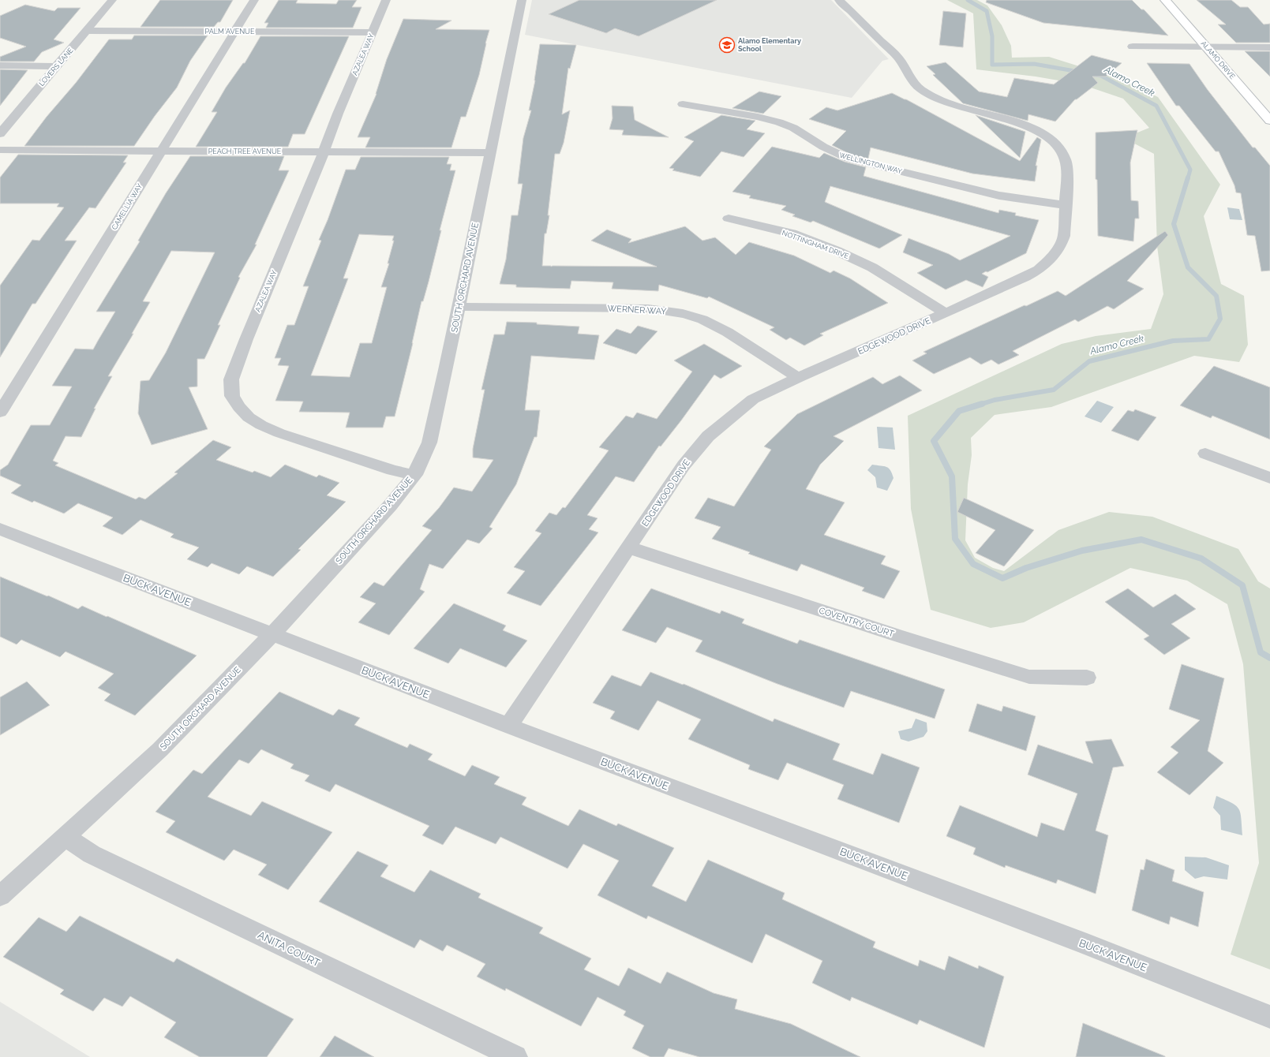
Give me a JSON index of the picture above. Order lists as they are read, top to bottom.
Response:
{
  "streets": {
    "main road": ["ALAMO DRIVE"],
    "street": [
      "PALM AVENUE",
      "AZALEA WAY",
      "LOVERS LANE",
      "PEACH TREE AVENUE",
      "WELLINGTON WAY",
      "CAMELLIA WAY",
      "NOTTINGHAM DRIVE",
      "SOUTH ORCHARD AVENUE",
      "WERNER WAY",
      "EDGEWOOD DRIVE",
      "BUCK AVENUE",
      "COVENTRY COURT",
      "ANITA COURT"
    ]
  },
  "crossings": [
    ["PALM AVENUE", "AZALEA WAY"],
    ["PALM AVENUE", "LOVERS LANE"],
    ["PALM AVENUE", "CAMELLIA WAY"],
    ["AZALEA WAY", "PEACH TREE AVENUE"],
    ["AZALEA WAY", "SOUTH ORCHARD AVENUE"],
    ["PEACH TREE AVENUE", "CAMELLIA WAY"],
    ["PEACH TREE AVENUE", "SOUTH ORCHARD AVENUE"],
    ["WELLINGTON WAY", "EDGEWOOD DRIVE"],
    ["NOTTINGHAM DRIVE", "EDGEWOOD DRIVE"],
    ["SOUTH ORCHARD AVENUE", "WERNER WAY"],
    ["SOUTH ORCHARD AVENUE", "BUCK AVENUE"],
    ["SOUTH ORCHARD AVENUE", "ANITA COURT"],
    ["WERNER WAY", "EDGEWOOD DRIVE"],
    ["EDGEWOOD DRIVE", "BUCK AVENUE"],
    ["EDGEWOOD DRIVE", "COVENTRY COURT"]
  ],
  "water": ["Alamo Creek"],
  "places": {
    "school or university": ["Alamo Elementary School"]
  }
}
